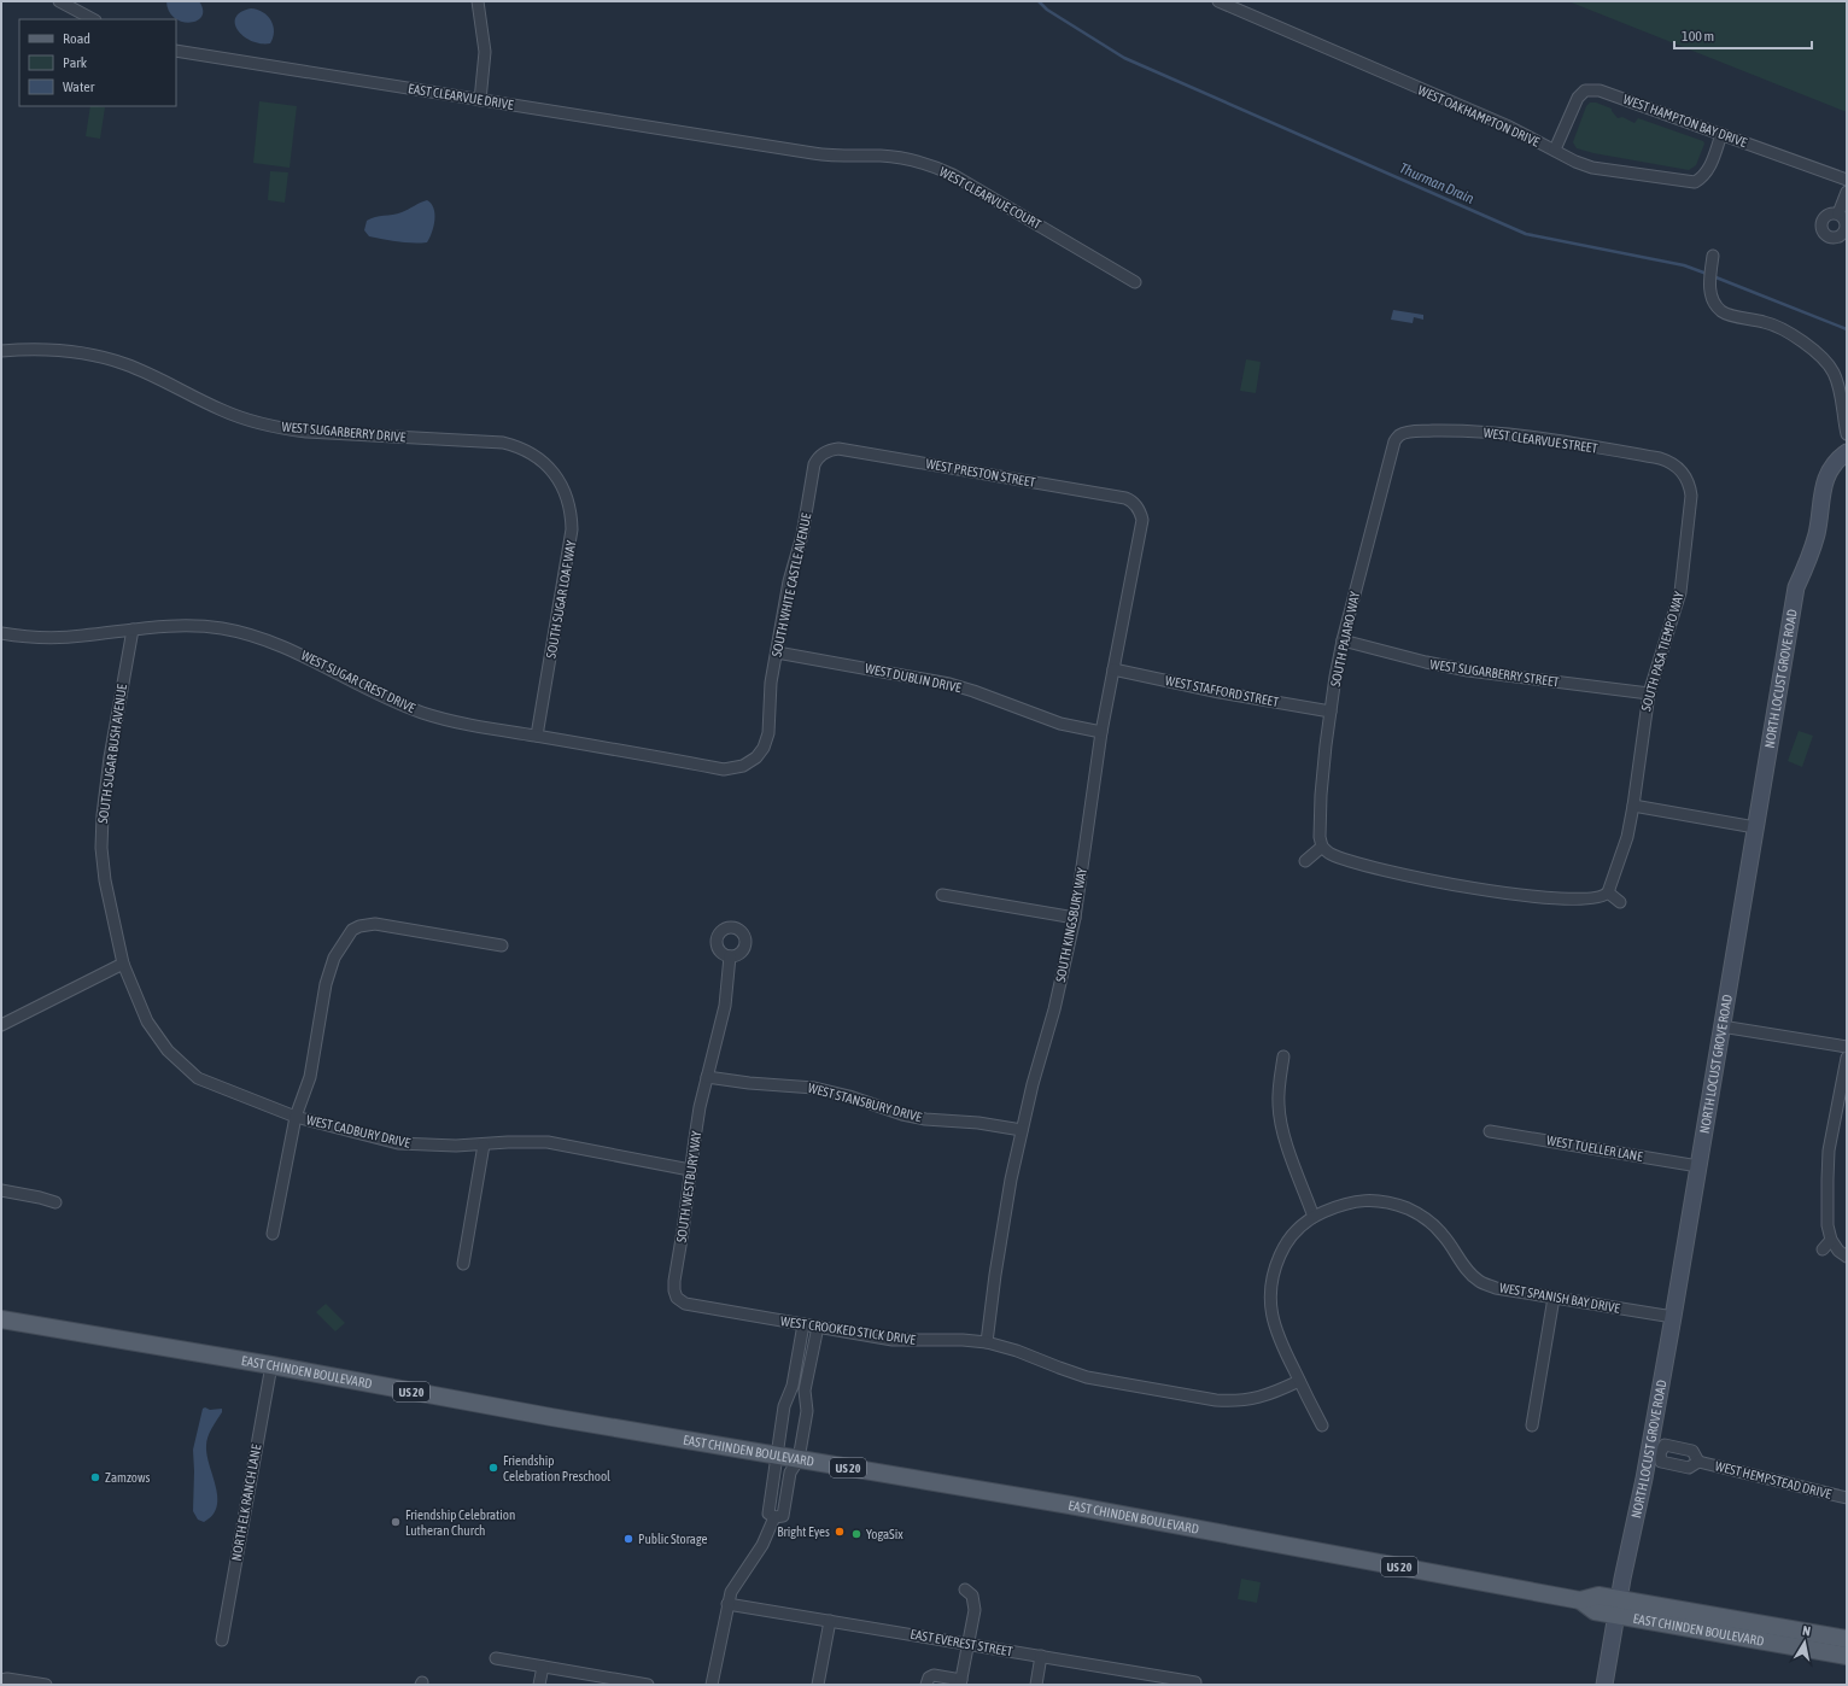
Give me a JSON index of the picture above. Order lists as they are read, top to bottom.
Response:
{
  "streets": {
    "main road": ["EAST CHINDEN BOULEVARD", "US 20"],
    "street": [
      "EAST CLEARVUE DRIVE",
      "WEST OAKHAMPTON DRIVE",
      "WEST HAMPTON BAY DRIVE",
      "WEST CLEARVUE COURT",
      "WEST SUGARBERRY DRIVE",
      "WEST CLEARVUE STREET",
      "WEST PRESTON STREET",
      "SOUTH WHITE CASTLE AVENUE",
      "SOUTH SUGAR LOAF WAY",
      "SOUTH PAJARO WAY",
      "SOUTH PASA TIEMPO WAY",
      "WEST SUGARBERRY STREET",
      "WEST DUBLIN DRIVE",
      "NORTH LOCUST GROVE ROAD",
      "WEST SUGAR CREST DRIVE",
      "WEST STAFFORD STREET",
      "SOUTH SUGAR BUSH AVENUE",
      "SOUTH KINGSBURY WAY",
      "WEST STANSBURY DRIVE",
      "WEST CADBURY DRIVE",
      "WEST TUELLER LANE",
      "SOUTH WESTBURY WAY",
      "WEST SPANISH BAY DRIVE",
      "WEST CROOKED STICK DRIVE",
      "WEST HEMPSTEAD DRIVE",
      "NORTH ELK RANCH LANE",
      "EAST EVEREST STREET"
    ]
  },
  "crossings": [
    ["EAST CLEARVUE DRIVE", "WEST CLEARVUE COURT"],
    ["WEST OAKHAMPTON DRIVE", "WEST HAMPTON BAY DRIVE"],
    ["WEST SUGARBERRY DRIVE", "SOUTH SUGAR LOAF WAY"],
    ["WEST CLEARVUE STREET", "SOUTH PAJARO WAY"],
    ["WEST CLEARVUE STREET", "SOUTH PASA TIEMPO WAY"],
    ["WEST PRESTON STREET", "SOUTH WHITE CASTLE AVENUE"],
    ["WEST PRESTON STREET", "SOUTH KINGSBURY WAY"],
    ["SOUTH WHITE CASTLE AVENUE", "WEST DUBLIN DRIVE"],
    ["SOUTH WHITE CASTLE AVENUE", "WEST SUGAR CREST DRIVE"],
    ["SOUTH SUGAR LOAF WAY", "WEST SUGAR CREST DRIVE"],
    ["SOUTH PAJARO WAY", "WEST SUGARBERRY STREET"],
    ["SOUTH PAJARO WAY", "WEST STAFFORD STREET"],
    ["SOUTH PASA TIEMPO WAY", "WEST SUGARBERRY STREET"],
    ["WEST DUBLIN DRIVE", "SOUTH KINGSBURY WAY"],
    ["NORTH LOCUST GROVE ROAD", "WEST TUELLER LANE"],
    ["NORTH LOCUST GROVE ROAD", "WEST SPANISH BAY DRIVE"],
    ["NORTH LOCUST GROVE ROAD", "EAST CHINDEN BOULEVARD"],
    ["NORTH LOCUST GROVE ROAD", "WEST HEMPSTEAD DRIVE"],
    ["WEST SUGAR CREST DRIVE", "SOUTH SUGAR BUSH AVENUE"],
    ["WEST STAFFORD STREET", "SOUTH KINGSBURY WAY"],
    ["SOUTH SUGAR BUSH AVENUE", "WEST CADBURY DRIVE"],
    ["SOUTH KINGSBURY WAY", "WEST STANSBURY DRIVE"],
    ["SOUTH KINGSBURY WAY", "WEST CROOKED STICK DRIVE"],
    ["WEST STANSBURY DRIVE", "SOUTH WESTBURY WAY"],
    ["WEST CADBURY DRIVE", "SOUTH WESTBURY WAY"],
    ["SOUTH WESTBURY WAY", "WEST CROOKED STICK DRIVE"],
    ["WEST SPANISH BAY DRIVE", "WEST CROOKED STICK DRIVE"],
    ["EAST CHINDEN BOULEVARD", "NORTH ELK RANCH LANE"]
  ],
  "water": ["Thurman Drain"],
  "places": [
    "Friendship Celebration Preschool",
    "Zamzows",
    "Friendship Celebration Lutheran Church",
    "Bright Eyes",
    "YogaSix",
    "Public Storage"
  ],
  "legend": ["Road", "Park", "Water"],
  "scale_bar": "100 m",
  "north": "top"
}
